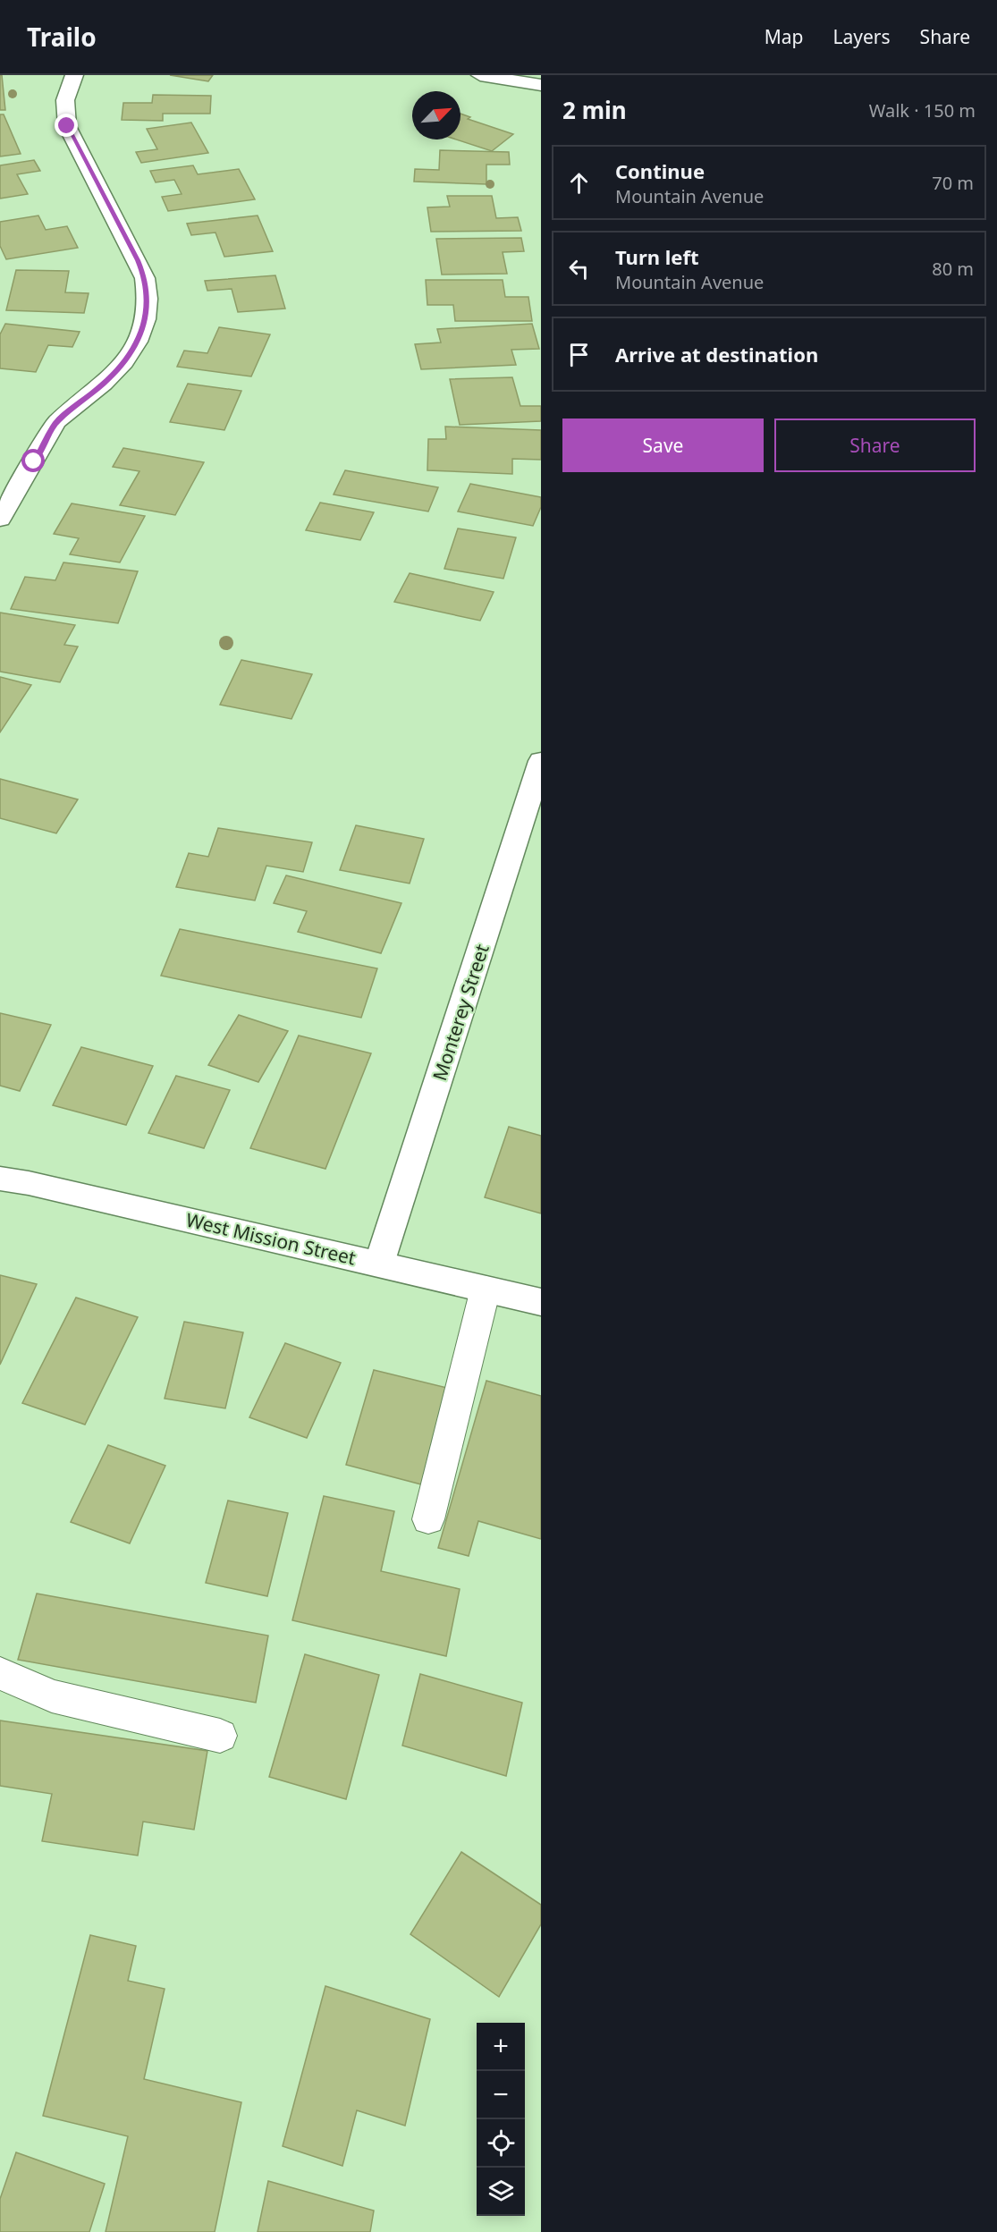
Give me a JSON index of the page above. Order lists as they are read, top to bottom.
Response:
{
  "streets": {
    "street": ["Monterey Street", "West Mission Street"]
  },
  "crossings": [
    ["Monterey Street", "West Mission Street"]
  ],
  "north": "top right",
  "page": {
    "header": "Trailo",
    "nav": ["Map", "Layers", "Share"],
    "heading": ["2 min", "Walk · 150 m"],
    "list": [
      ["Continue", "Mountain Avenue", "70 m"],
      ["Turn left", "Mountain Avenue", "80 m"],
      "Arrive at destination"
    ],
    "buttons": ["Save", "Share"],
    "map_buttons": ["+", "−"]
  }
}
